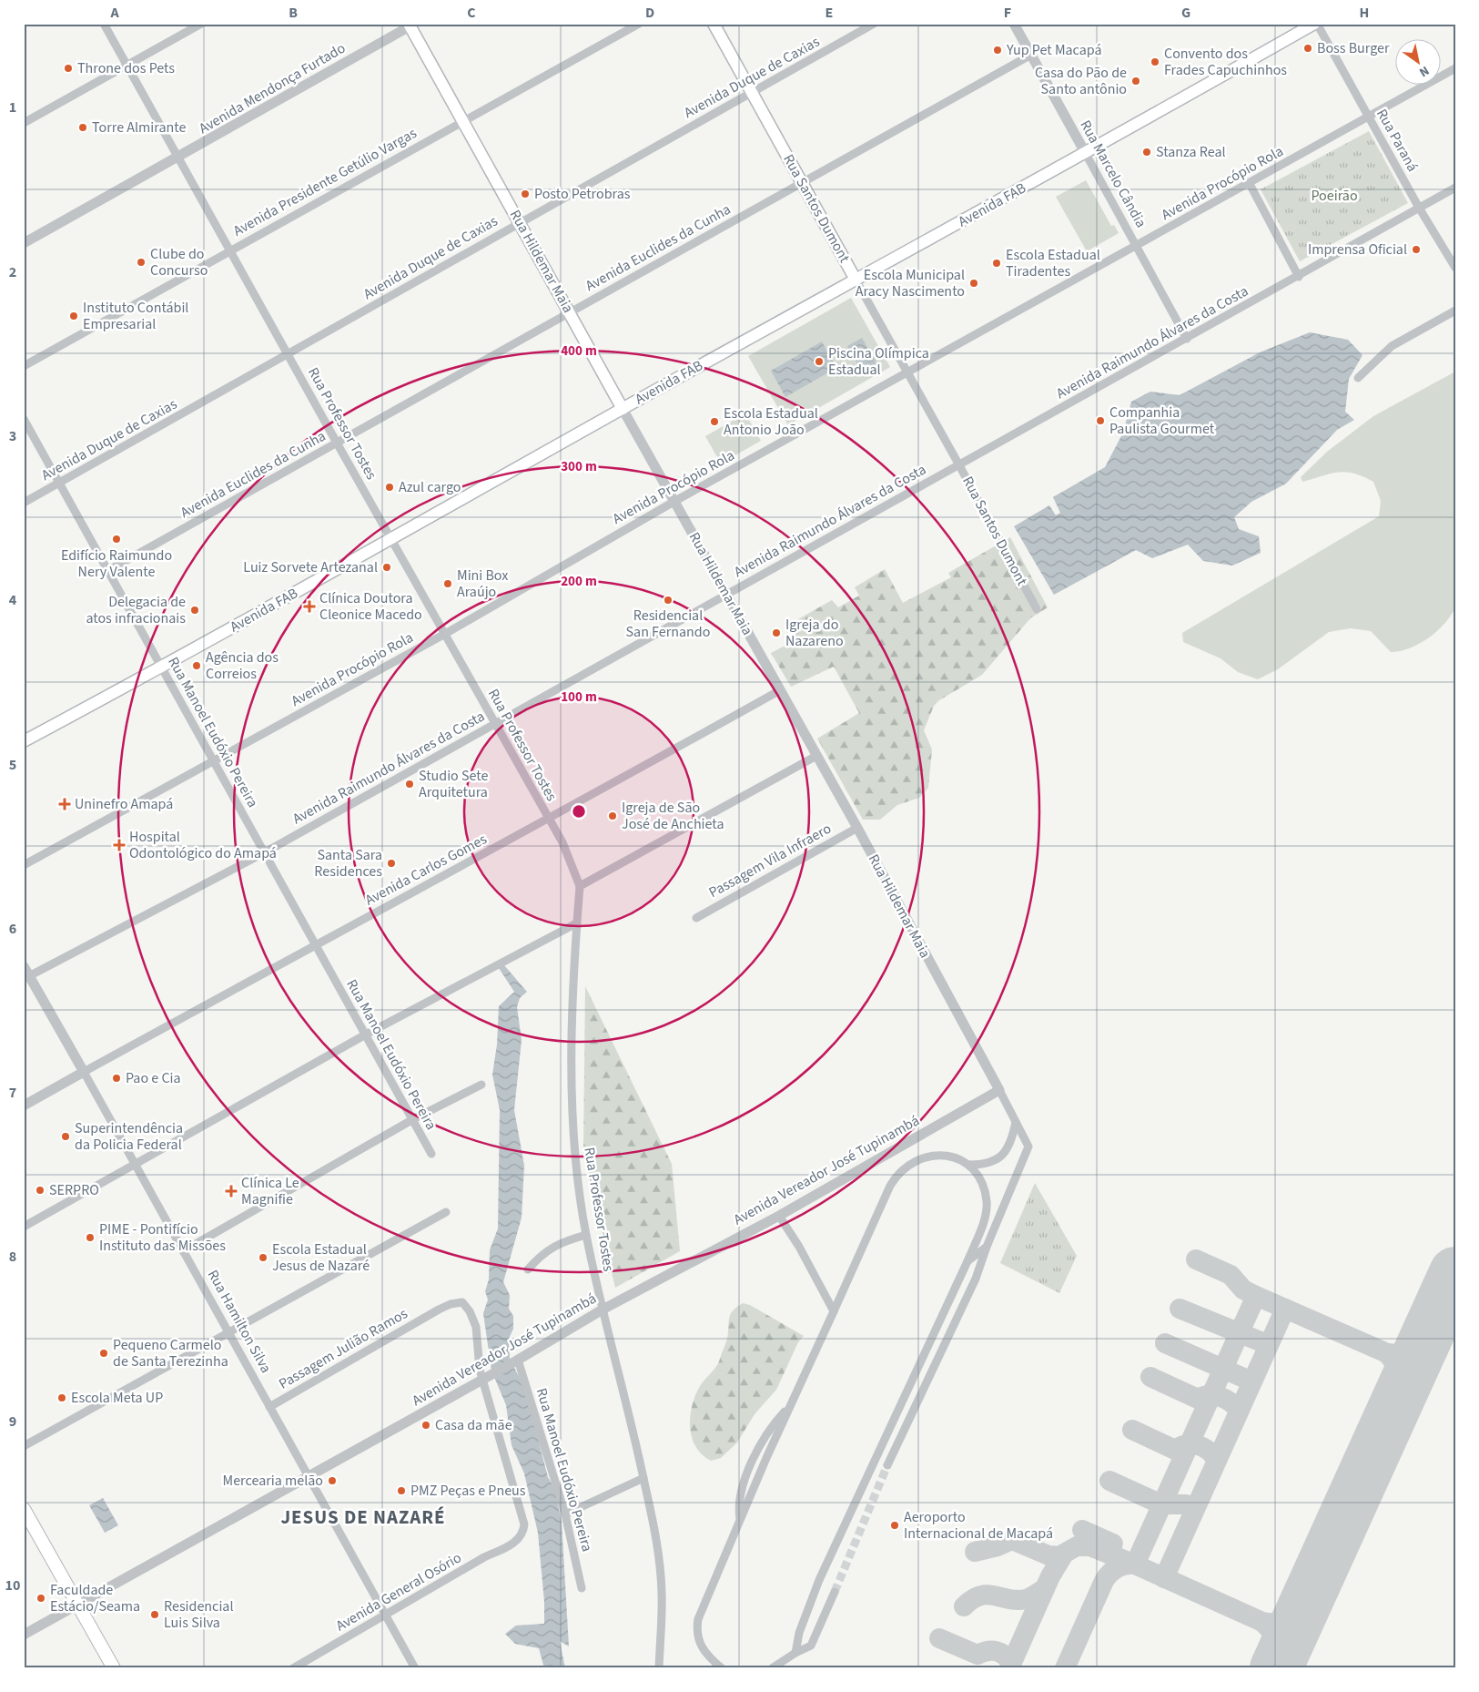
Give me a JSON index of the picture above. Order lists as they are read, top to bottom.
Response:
{
  "streets": {
    "main road": ["Avenida FAB", "Rua Santos Dumont", "Rua Hildemar Maia"],
    "street": [
      "Avenida Duque de Caxias",
      "Avenida Mendonça Furtado",
      "Rua Paraná",
      "Rua Marcelo Cândia",
      "Avenida Presidente Getúlio Vargas",
      "Avenida Procópio Rola",
      "Avenida Euclides da Cunha",
      "Avenida Raimundo Álvares da Costa",
      "Rua Professor Tostes",
      "Rua Manoel Eudóxio Pereira",
      "Passagem Vila Infraero",
      "Avenida Carlos Gomes",
      "Avenida Vereador José Tupinambá",
      "Rua Hamilton Silva",
      "Passagem Julião Ramos",
      "Avenida General Osório"
    ]
  },
  "crossings": [
    ["Avenida Duque de Caxias", "Rua Santos Dumont"],
    ["Avenida Duque de Caxias", "Rua Hildemar Maia"],
    ["Avenida Duque de Caxias", "Rua Professor Tostes"],
    ["Avenida Duque de Caxias", "Rua Manoel Eudóxio Pereira"],
    ["Avenida Mendonça Furtado", "Rua Hildemar Maia"],
    ["Avenida Mendonça Furtado", "Rua Professor Tostes"],
    ["Rua Paraná", "Avenida Procópio Rola"],
    ["Rua Paraná", "Avenida FAB"],
    ["Rua Paraná", "Avenida Raimundo Álvares da Costa"],
    ["Rua Marcelo Cândia", "Avenida Procópio Rola"],
    ["Rua Marcelo Cândia", "Avenida FAB"],
    ["Rua Marcelo Cândia", "Avenida Euclides da Cunha"],
    ["Rua Marcelo Cândia", "Avenida Raimundo Álvares da Costa"],
    ["Avenida Presidente Getúlio Vargas", "Rua Hildemar Maia"],
    ["Avenida Presidente Getúlio Vargas", "Rua Professor Tostes"],
    ["Avenida Procópio Rola", "Rua Santos Dumont"],
    ["Avenida Procópio Rola", "Rua Hildemar Maia"],
    ["Avenida Procópio Rola", "Rua Professor Tostes"],
    ["Avenida Procópio Rola", "Rua Manoel Eudóxio Pereira"],
    ["Avenida FAB", "Rua Santos Dumont"],
    ["Avenida FAB", "Rua Hildemar Maia"],
    ["Avenida FAB", "Rua Professor Tostes"],
    ["Avenida FAB", "Rua Manoel Eudóxio Pereira"],
    ["Rua Santos Dumont", "Avenida Euclides da Cunha"],
    ["Rua Santos Dumont", "Avenida Raimundo Álvares da Costa"],
    ["Avenida Euclides da Cunha", "Rua Hildemar Maia"],
    ["Avenida Euclides da Cunha", "Rua Professor Tostes"],
    ["Avenida Euclides da Cunha", "Rua Manoel Eudóxio Pereira"],
    ["Rua Hildemar Maia", "Avenida Raimundo Álvares da Costa"],
    ["Rua Hildemar Maia", "Passagem Vila Infraero"],
    ["Rua Hildemar Maia", "Avenida Carlos Gomes"],
    ["Rua Hildemar Maia", "Avenida Vereador José Tupinambá"],
    ["Avenida Raimundo Álvares da Costa", "Rua Professor Tostes"],
    ["Avenida Raimundo Álvares da Costa", "Rua Manoel Eudóxio Pereira"],
    ["Avenida Raimundo Álvares da Costa", "Rua Hamilton Silva"],
    ["Rua Professor Tostes", "Avenida Carlos Gomes"],
    ["Rua Professor Tostes", "Avenida Vereador José Tupinambá"],
    ["Rua Manoel Eudóxio Pereira", "Avenida Carlos Gomes"],
    ["Rua Manoel Eudóxio Pereira", "Avenida Vereador José Tupinambá"],
    ["Avenida Carlos Gomes", "Rua Hamilton Silva"],
    ["Avenida Vereador José Tupinambá", "Rua Hamilton Silva"],
    ["Avenida Vereador José Tupinambá", "Passagem Julião Ramos"],
    ["Avenida Vereador José Tupinambá", "Avenida General Osório"],
    ["Rua Hamilton Silva", "Passagem Julião Ramos"],
    ["Rua Hamilton Silva", "Avenida General Osório"],
    ["Passagem Julião Ramos", "Avenida General Osório"]
  ],
  "districts": ["JESUS DE NAZARÉ"],
  "parks": ["Poeirão"],
  "places": {
    "other": [
      "Boss Burger",
      "Yup Pet Macapá",
      "Convento dos Frades Capuchinhos",
      "Throne dos Pets",
      "Casa do Pão de Santo antônio",
      "Torre Almirante",
      "Stanza Real",
      "Posto Petrobras",
      "Imprensa Oficial",
      "Clube do Concurso",
      "Escola Estadual Tiradentes",
      "Escola Municipal Aracy Nascimento",
      "Instituto Contábil Empresarial",
      "Piscina Olímpica Estadual",
      "Companhia Paulista Gourmet",
      "Escola Estadual Antonio João",
      "Azul cargo",
      "Edifício Raimundo Nery Valente",
      "Luiz Sorvete Artezanal",
      "Mini Box Araújo",
      "Residencial San Fernando",
      "Delegacia de atos infracionais",
      "Igreja do Nazareno",
      "Agência dos Correios",
      "Studio Sete Arquitetura",
      "Igreja de São José de Anchieta",
      "Santa Sara Residences",
      "Pao e Cia",
      "Superintendência da Policia Federal",
      "SERPRO",
      "PIME - Pontifício Instituto das Missões",
      "Escola Estadual Jesus de Nazaré",
      "Pequeno Carmelo de Santa Terezinha",
      "Escola Meta UP",
      "Casa da mãe",
      "Mercearia melão",
      "PMZ Peças e Pneus",
      "Aeroporto Internacional de Macapá",
      "Faculdade Estácio/Seama",
      "Residencial Luis Silva"
    ],
    "health": [
      "Clínica Doutora Cleonice Macedo",
      "Uninefro Amapá",
      "Hospital Odontológico do Amapá",
      "Clínica Le Magnifie"
    ]
  },
  "north": "bottom right",
  "grid": {
    "columns": [
      "A",
      "B",
      "C",
      "D",
      "E",
      "F",
      "G",
      "H"
    ],
    "rows": [
      "1",
      "2",
      "3",
      "4",
      "5",
      "6",
      "7",
      "8",
      "9",
      "10"
    ]
  },
  "rings": [
    "400 m",
    "300 m",
    "200 m",
    "100 m"
  ]
}
